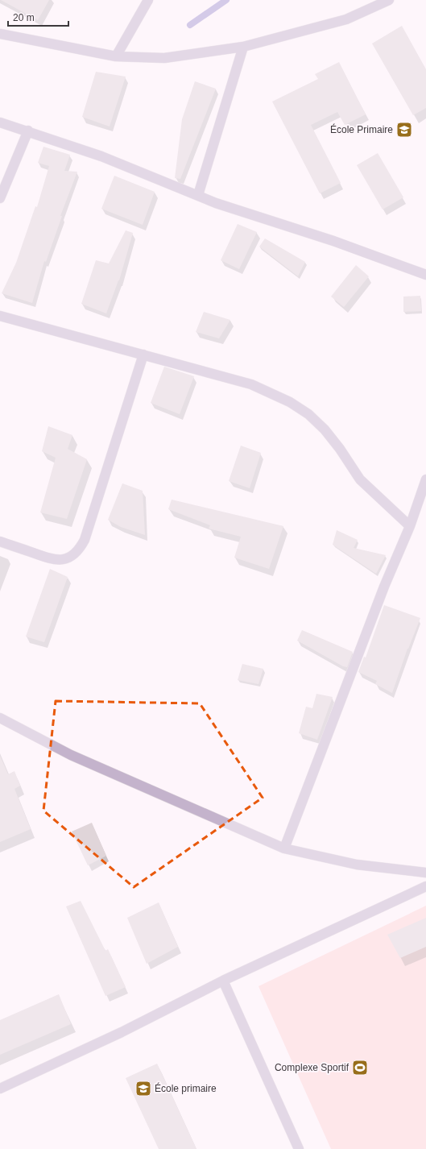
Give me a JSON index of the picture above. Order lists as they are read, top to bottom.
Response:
{
  "places": {
    "school or university": ["École Primaire", "École primaire"],
    "sports": ["Complexe Sportif"]
  },
  "scale_bar": "20 m"
}
